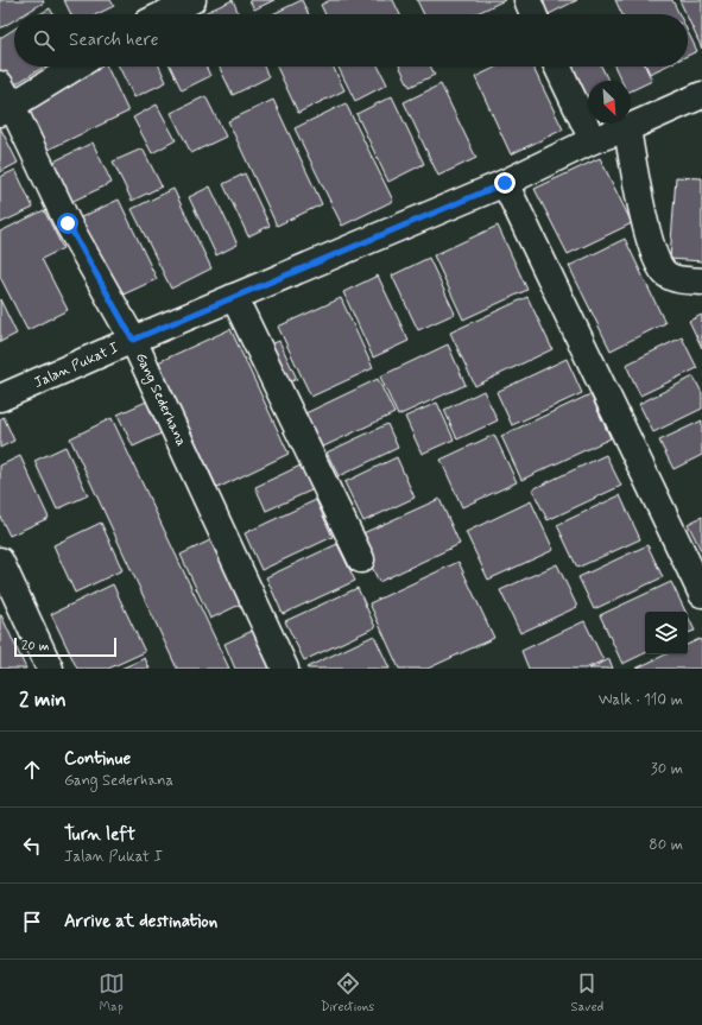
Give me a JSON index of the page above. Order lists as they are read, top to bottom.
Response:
{
  "streets": {
    "street": ["Jalan Pukat I", "Gang Sederhana"]
  },
  "crossings": [
    ["Jalan Pukat I", "Gang Sederhana"]
  ],
  "scale_bar": "20 m",
  "north": "bottom right",
  "page": {
    "search": "Search here",
    "scale": "20 m",
    "heading": ["2 min", "Walk · 110 m"],
    "list": [
      ["Continue", "Gang Sederhana", "30 m"],
      ["Turn left", "Jalan Pukat I", "80 m"],
      "Arrive at destination"
    ],
    "nav": ["Map", "Directions", "Saved"]
  }
}
